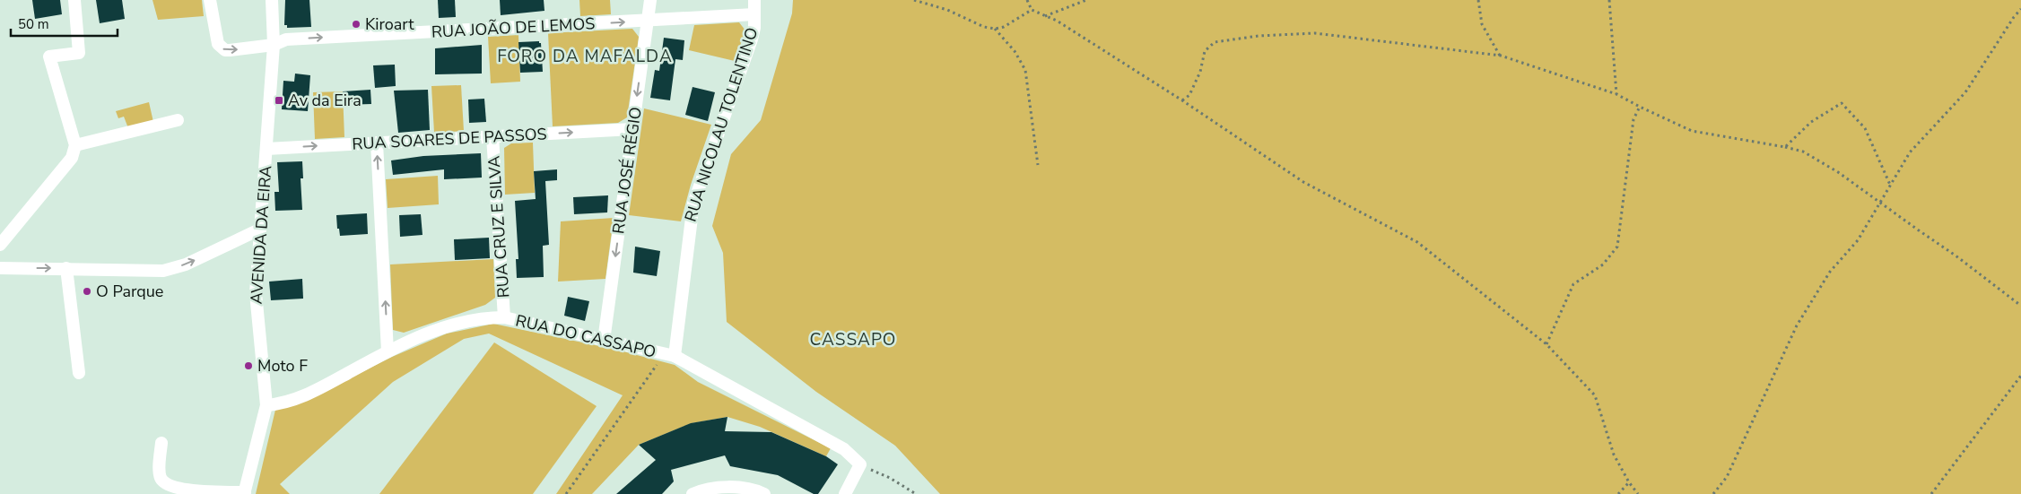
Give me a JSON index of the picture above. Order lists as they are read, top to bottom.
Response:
{
  "streets": {
    "street": [
      "RUA JOÃO DE LEMOS",
      "RUA NICOLAU TOLENTINO",
      "RUA SOARES DE PASSOS",
      "RUA JOSÉ RÉGIO",
      "RUA CRUZ E SILVA",
      "AVENIDA DA EIRA",
      "RUA DO CASSAPO"
    ]
  },
  "crossings": [
    ["RUA JOÃO DE LEMOS", "RUA NICOLAU TOLENTINO"],
    ["RUA JOÃO DE LEMOS", "RUA JOSÉ RÉGIO"],
    ["RUA JOÃO DE LEMOS", "AVENIDA DA EIRA"],
    ["RUA NICOLAU TOLENTINO", "RUA DO CASSAPO"],
    ["RUA SOARES DE PASSOS", "RUA JOSÉ RÉGIO"],
    ["RUA SOARES DE PASSOS", "RUA CRUZ E SILVA"],
    ["RUA SOARES DE PASSOS", "AVENIDA DA EIRA"],
    ["RUA JOSÉ RÉGIO", "RUA DO CASSAPO"],
    ["RUA CRUZ E SILVA", "RUA DO CASSAPO"],
    ["AVENIDA DA EIRA", "RUA DO CASSAPO"]
  ],
  "one_way": ["RUA JOÃO DE LEMOS", "RUA SOARES DE PASSOS", "RUA JOSÉ RÉGIO"],
  "districts": ["FORO DA MAFALDA", "CASSAPO"],
  "places": {
    "other": ["Kiroart", "O Parque", "Moto F"],
    "transit": ["Av da Eira"]
  },
  "scale_bar": "50 m"
}
